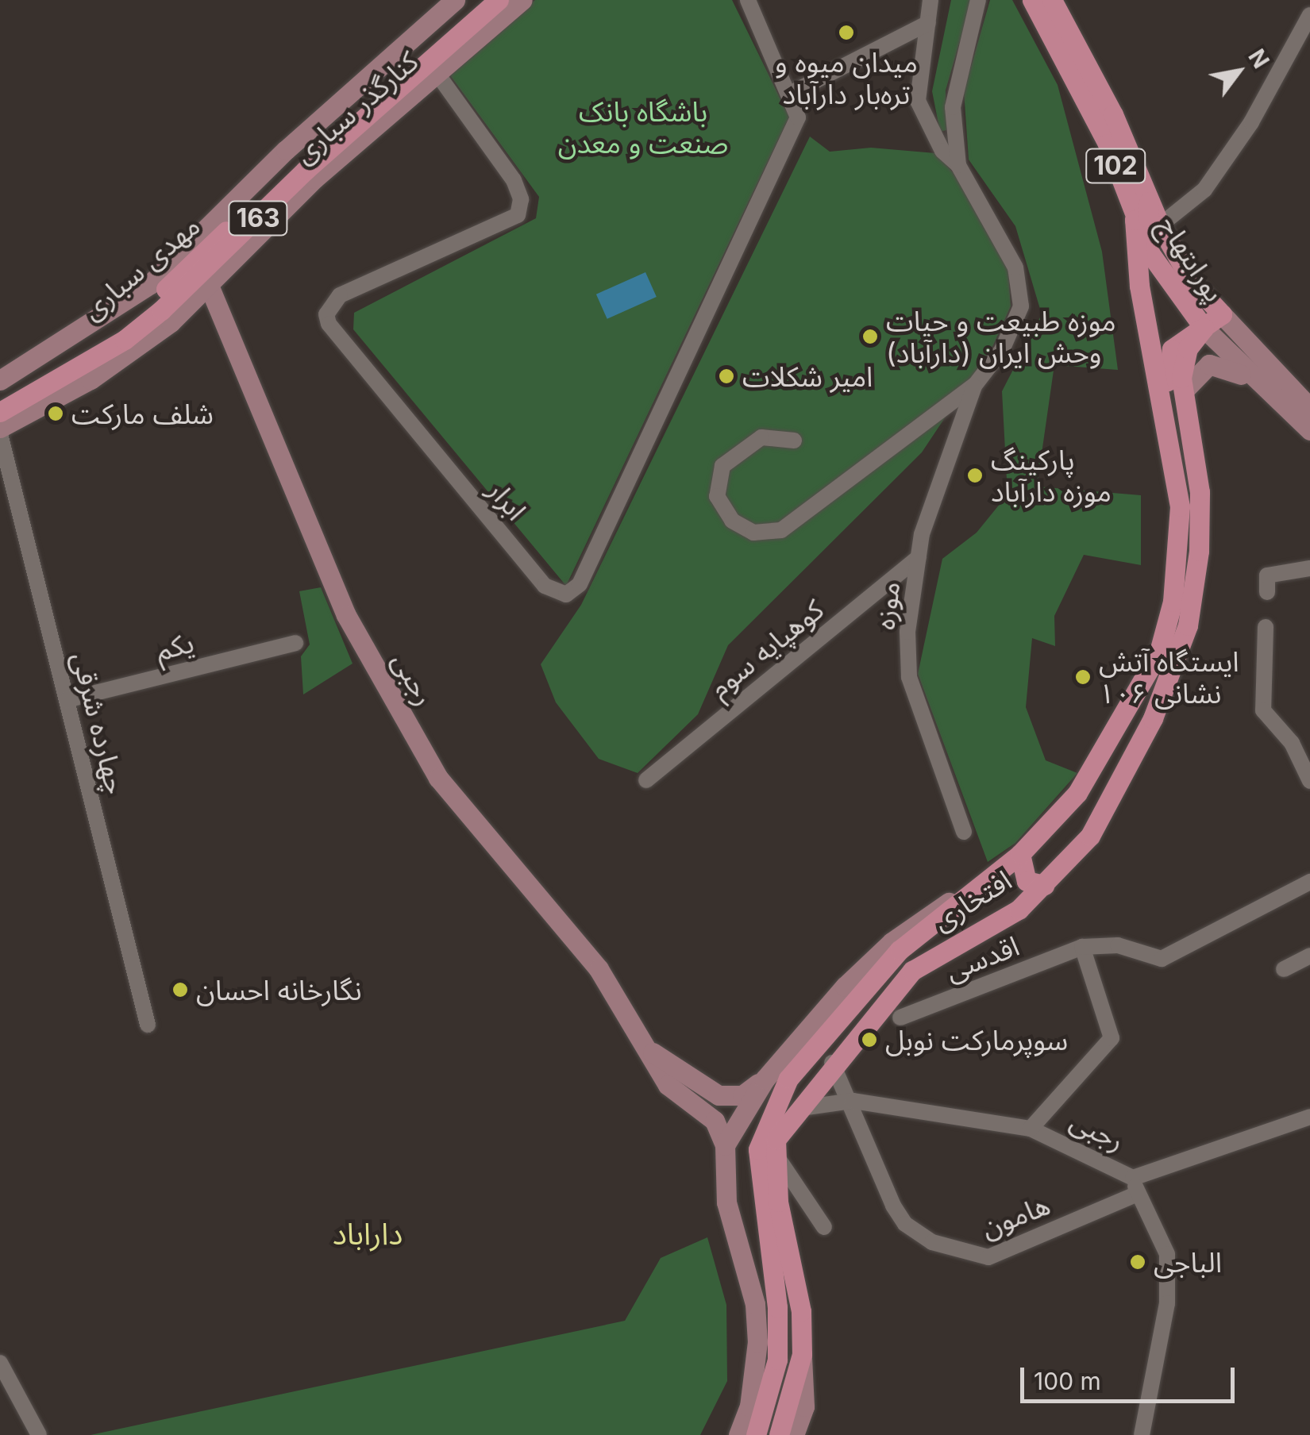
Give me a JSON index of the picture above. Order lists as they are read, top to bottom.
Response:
{
  "streets": {
    "main road": [
      "کنارگذر سباری",
      "102",
      "163",
      "پورابتهاج",
      "مهدی سباری",
      "رجبی",
      "افتخاری"
    ],
    "street": [
      "ابرار",
      "موزه",
      "یکم",
      "کوهپایه سوم",
      "چهارده شرقی",
      "اقدسی",
      "هامون"
    ]
  },
  "crossings": [
    ["کنارگذر سباری", "ابرار"],
    ["کنارگذر سباری", "رجبی"],
    ["پورابتهاج", "افتخاری"],
    ["موزه", "کوهپایه سوم"],
    ["یکم", "چهارده شرقی"],
    ["رجبی", "افتخاری"],
    ["رجبی", "هامون"],
    ["افتخاری", "هامون"]
  ],
  "districts": ["داراباد"],
  "parks": ["باشگاه بانک صنعت و معدن"],
  "places": [
    "میدان میوه و تره‌بار دارآباد",
    "موزه طبیعت و حیات وحش ایران (دارآباد)",
    "امیر شکلات",
    "شلف مارکت",
    "پارکینگ موزه دارآباد",
    "ایستگاه آتش نشانی ۱۰۶",
    "نگارخانه احسان",
    "سوپرمارکت نوبل",
    "الباجی"
  ],
  "scale_bar": "100 m",
  "north": "top right"
}
